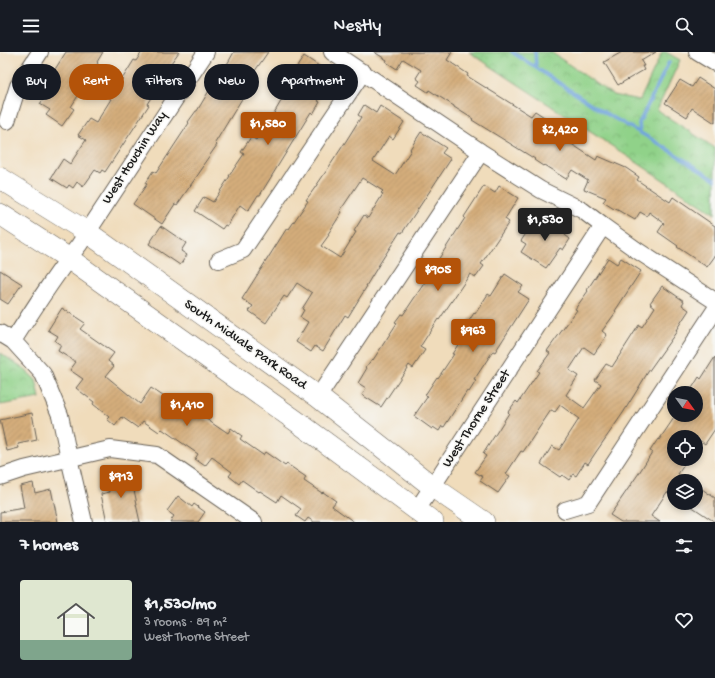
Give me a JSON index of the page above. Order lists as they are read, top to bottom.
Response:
{
  "streets": {
    "main road": ["South Midvale Park Road"],
    "street": ["West Houchin Way", "West Thorne Street"]
  },
  "crossings": [
    ["West Houchin Way", "South Midvale Park Road"],
    ["South Midvale Park Road", "West Thorne Street"]
  ],
  "north": "bottom right",
  "page": {
    "header": "Nestly",
    "chip": [
      "Buy",
      "Rent",
      "Filters",
      "New",
      "Apartment"
    ],
    "price": [
      "$1,580",
      "$2,420",
      "$1,530",
      "$905",
      "$963",
      "$1,410",
      "$913"
    ],
    "heading": "7 homes",
    "list": [
      {
        "name": "$1,530/mo",
        "note": "3 rooms · 89 m² · West Thorne Street"
      }
    ]
  }
}
